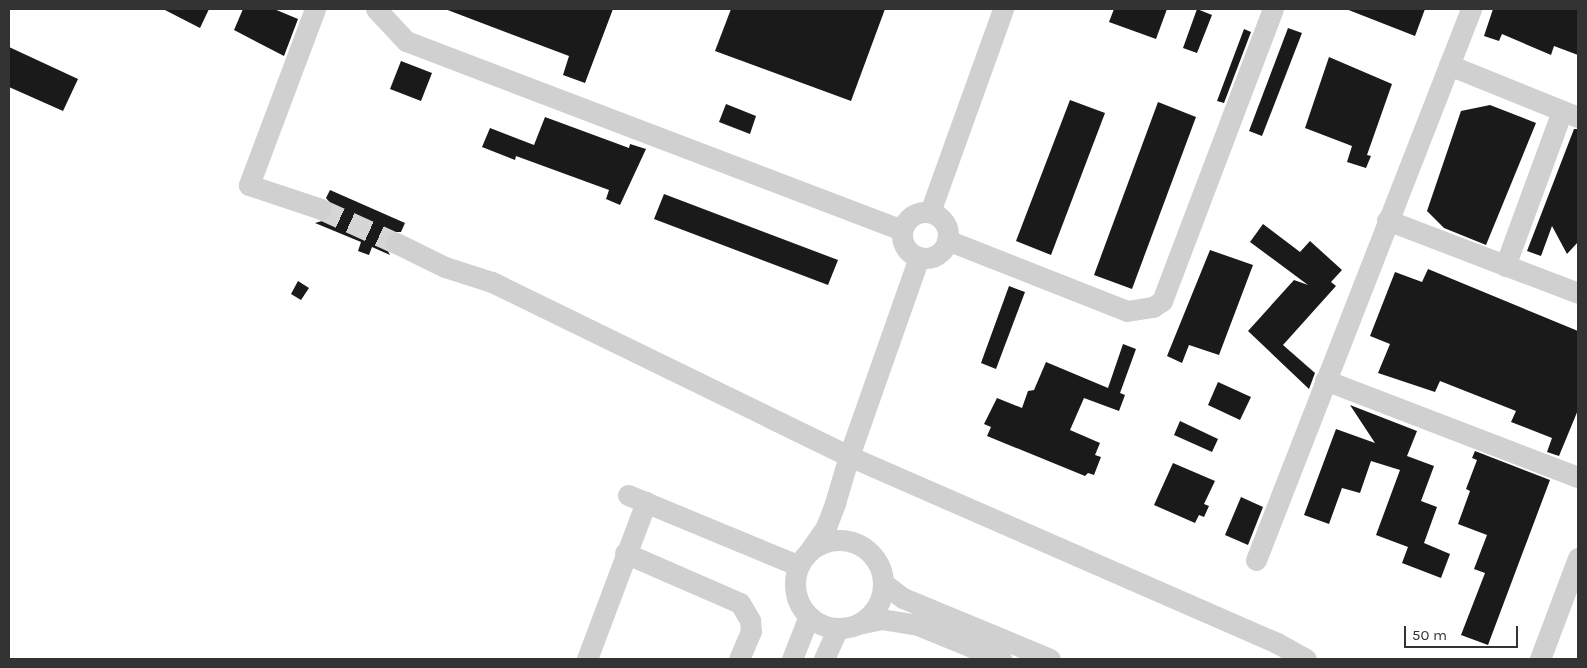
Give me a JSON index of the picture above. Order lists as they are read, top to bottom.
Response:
{
  "scale_bar": "50 m"
}
